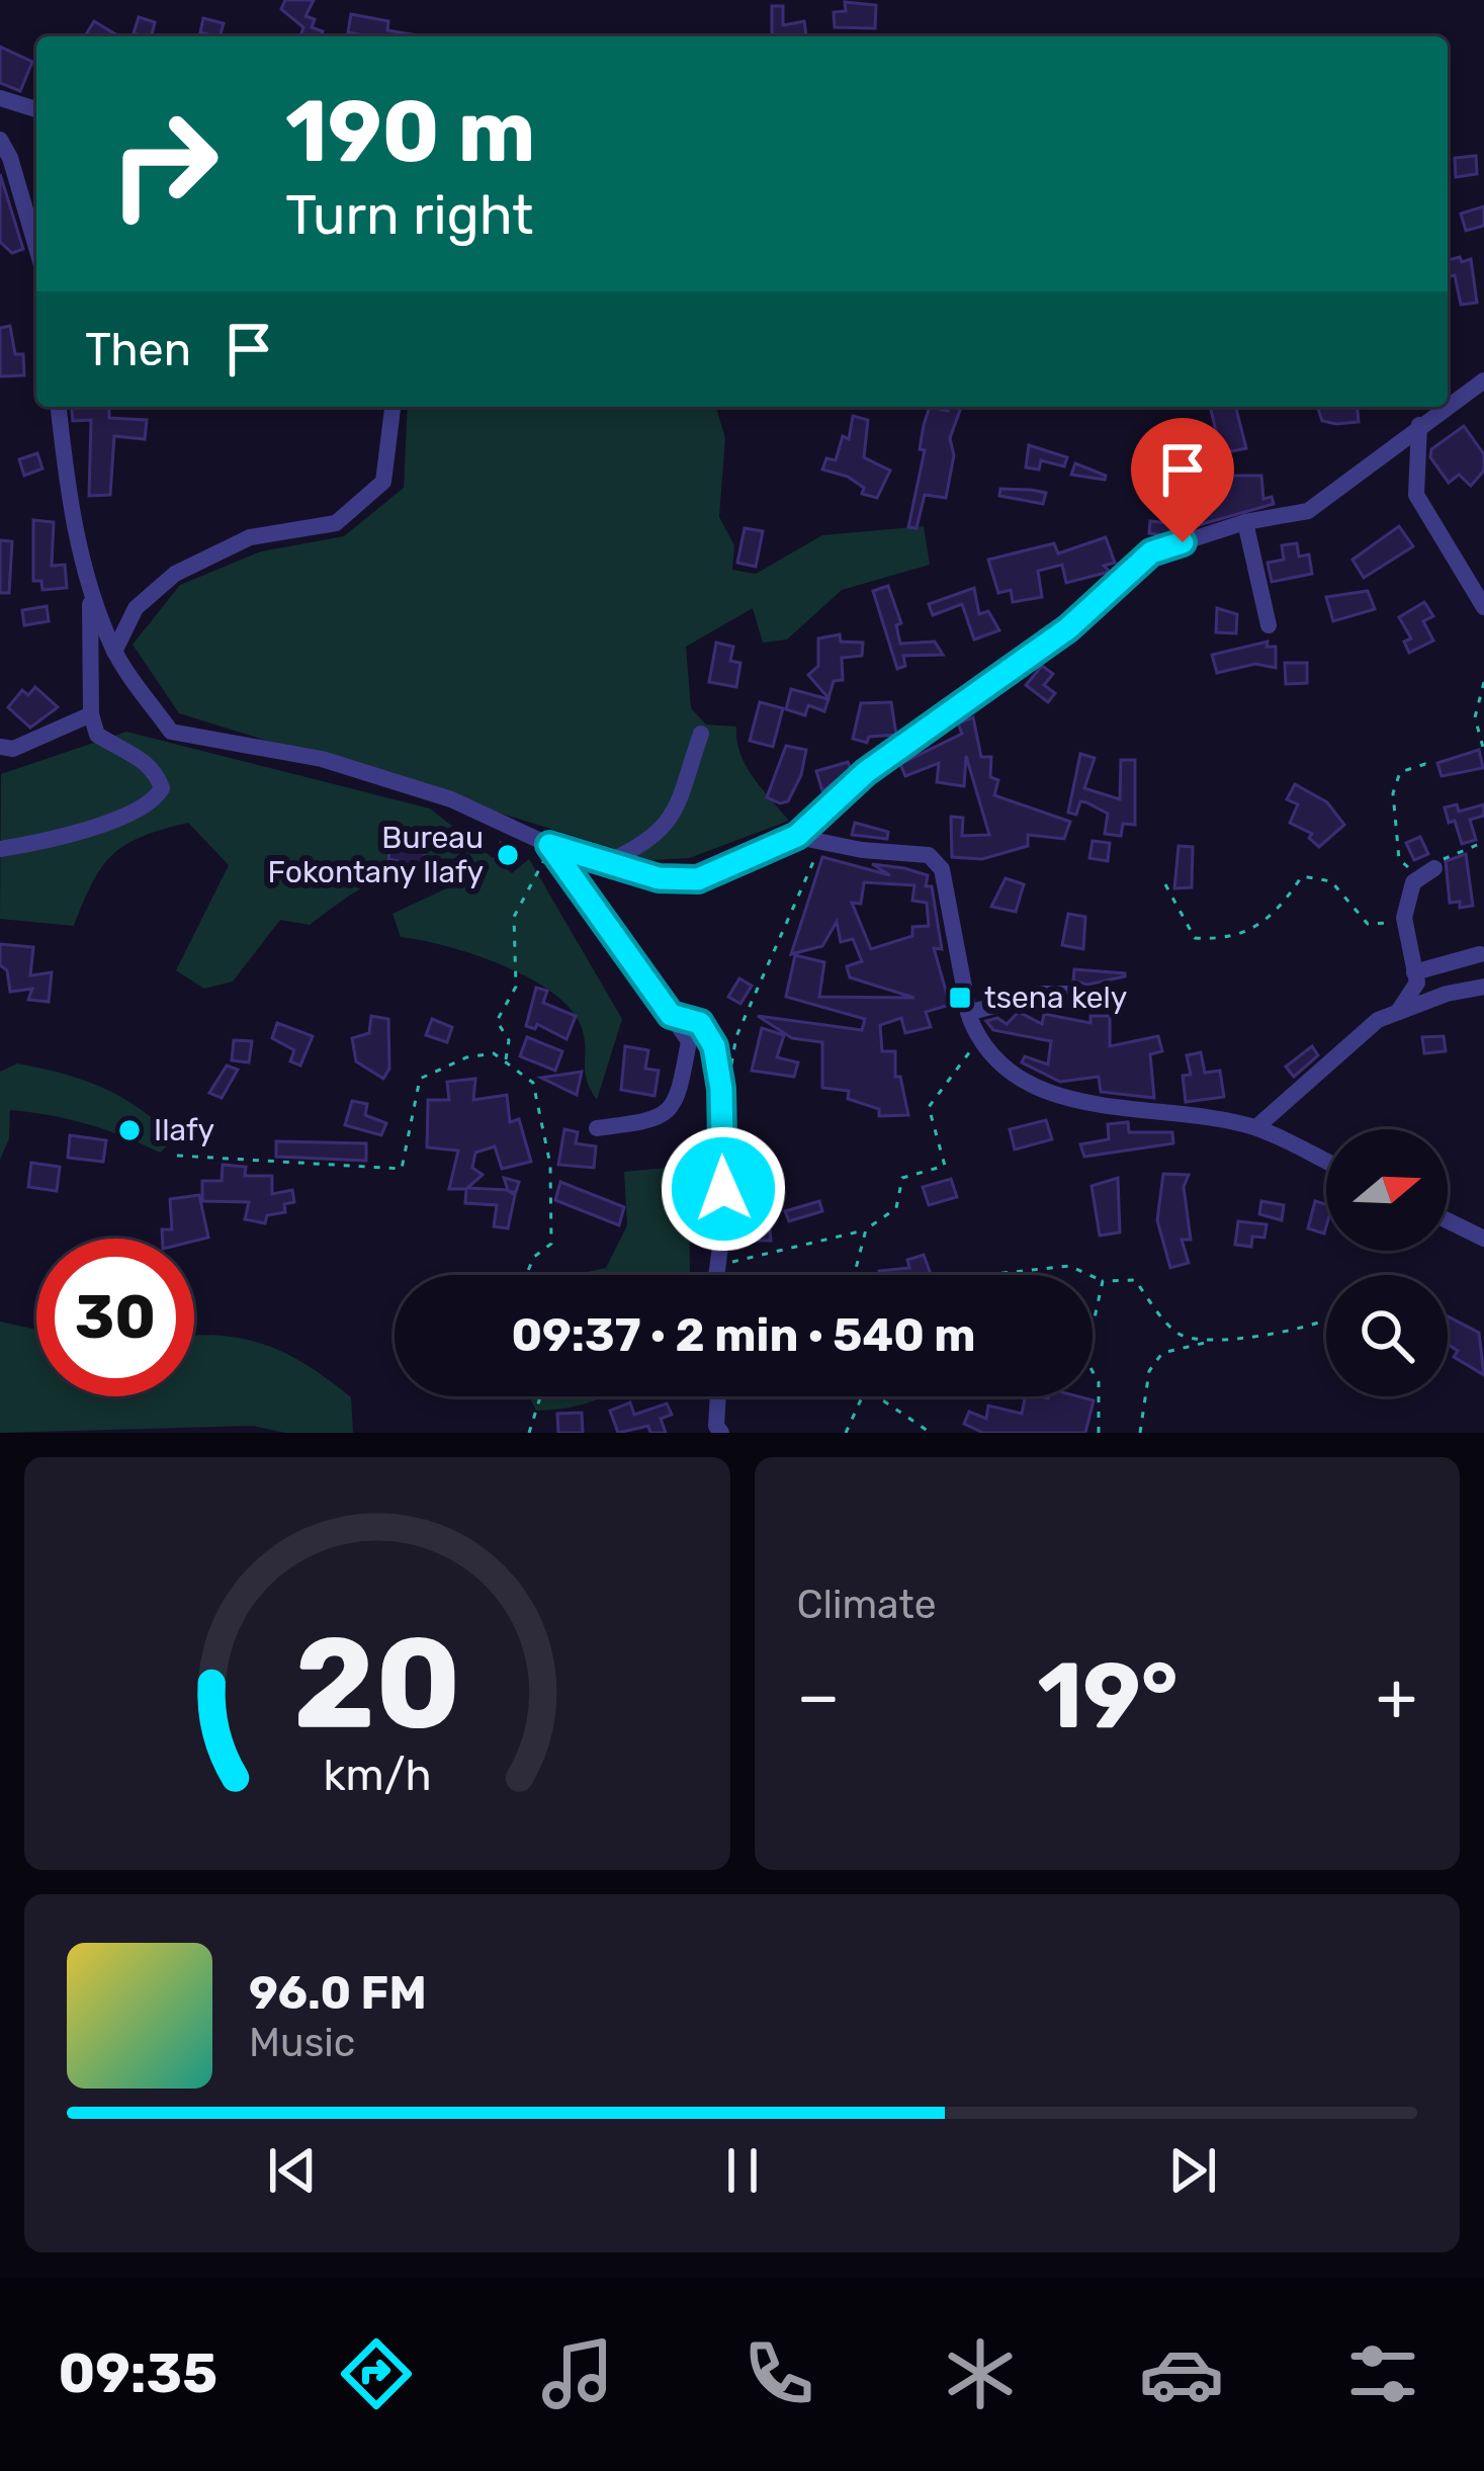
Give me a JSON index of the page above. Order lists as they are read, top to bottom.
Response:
{
  "places": {
    "other": ["Bureau Fokontany Ilafy", "Ilafy"],
    "transit": ["tsena kely"]
  },
  "north": "right",
  "page": {
    "turn": ["190 m", "Turn right"],
    "then": "Then",
    "limit": "30",
    "trip": "09:37 · 2 min · 540 m",
    "tile": "Climate",
    "heat": ["−", "19°", "+"],
    "song": ["96.0 FM", "Music"],
    "tabs": "09:35",
    "gauge": ["20", "km/h"]
  }
}
